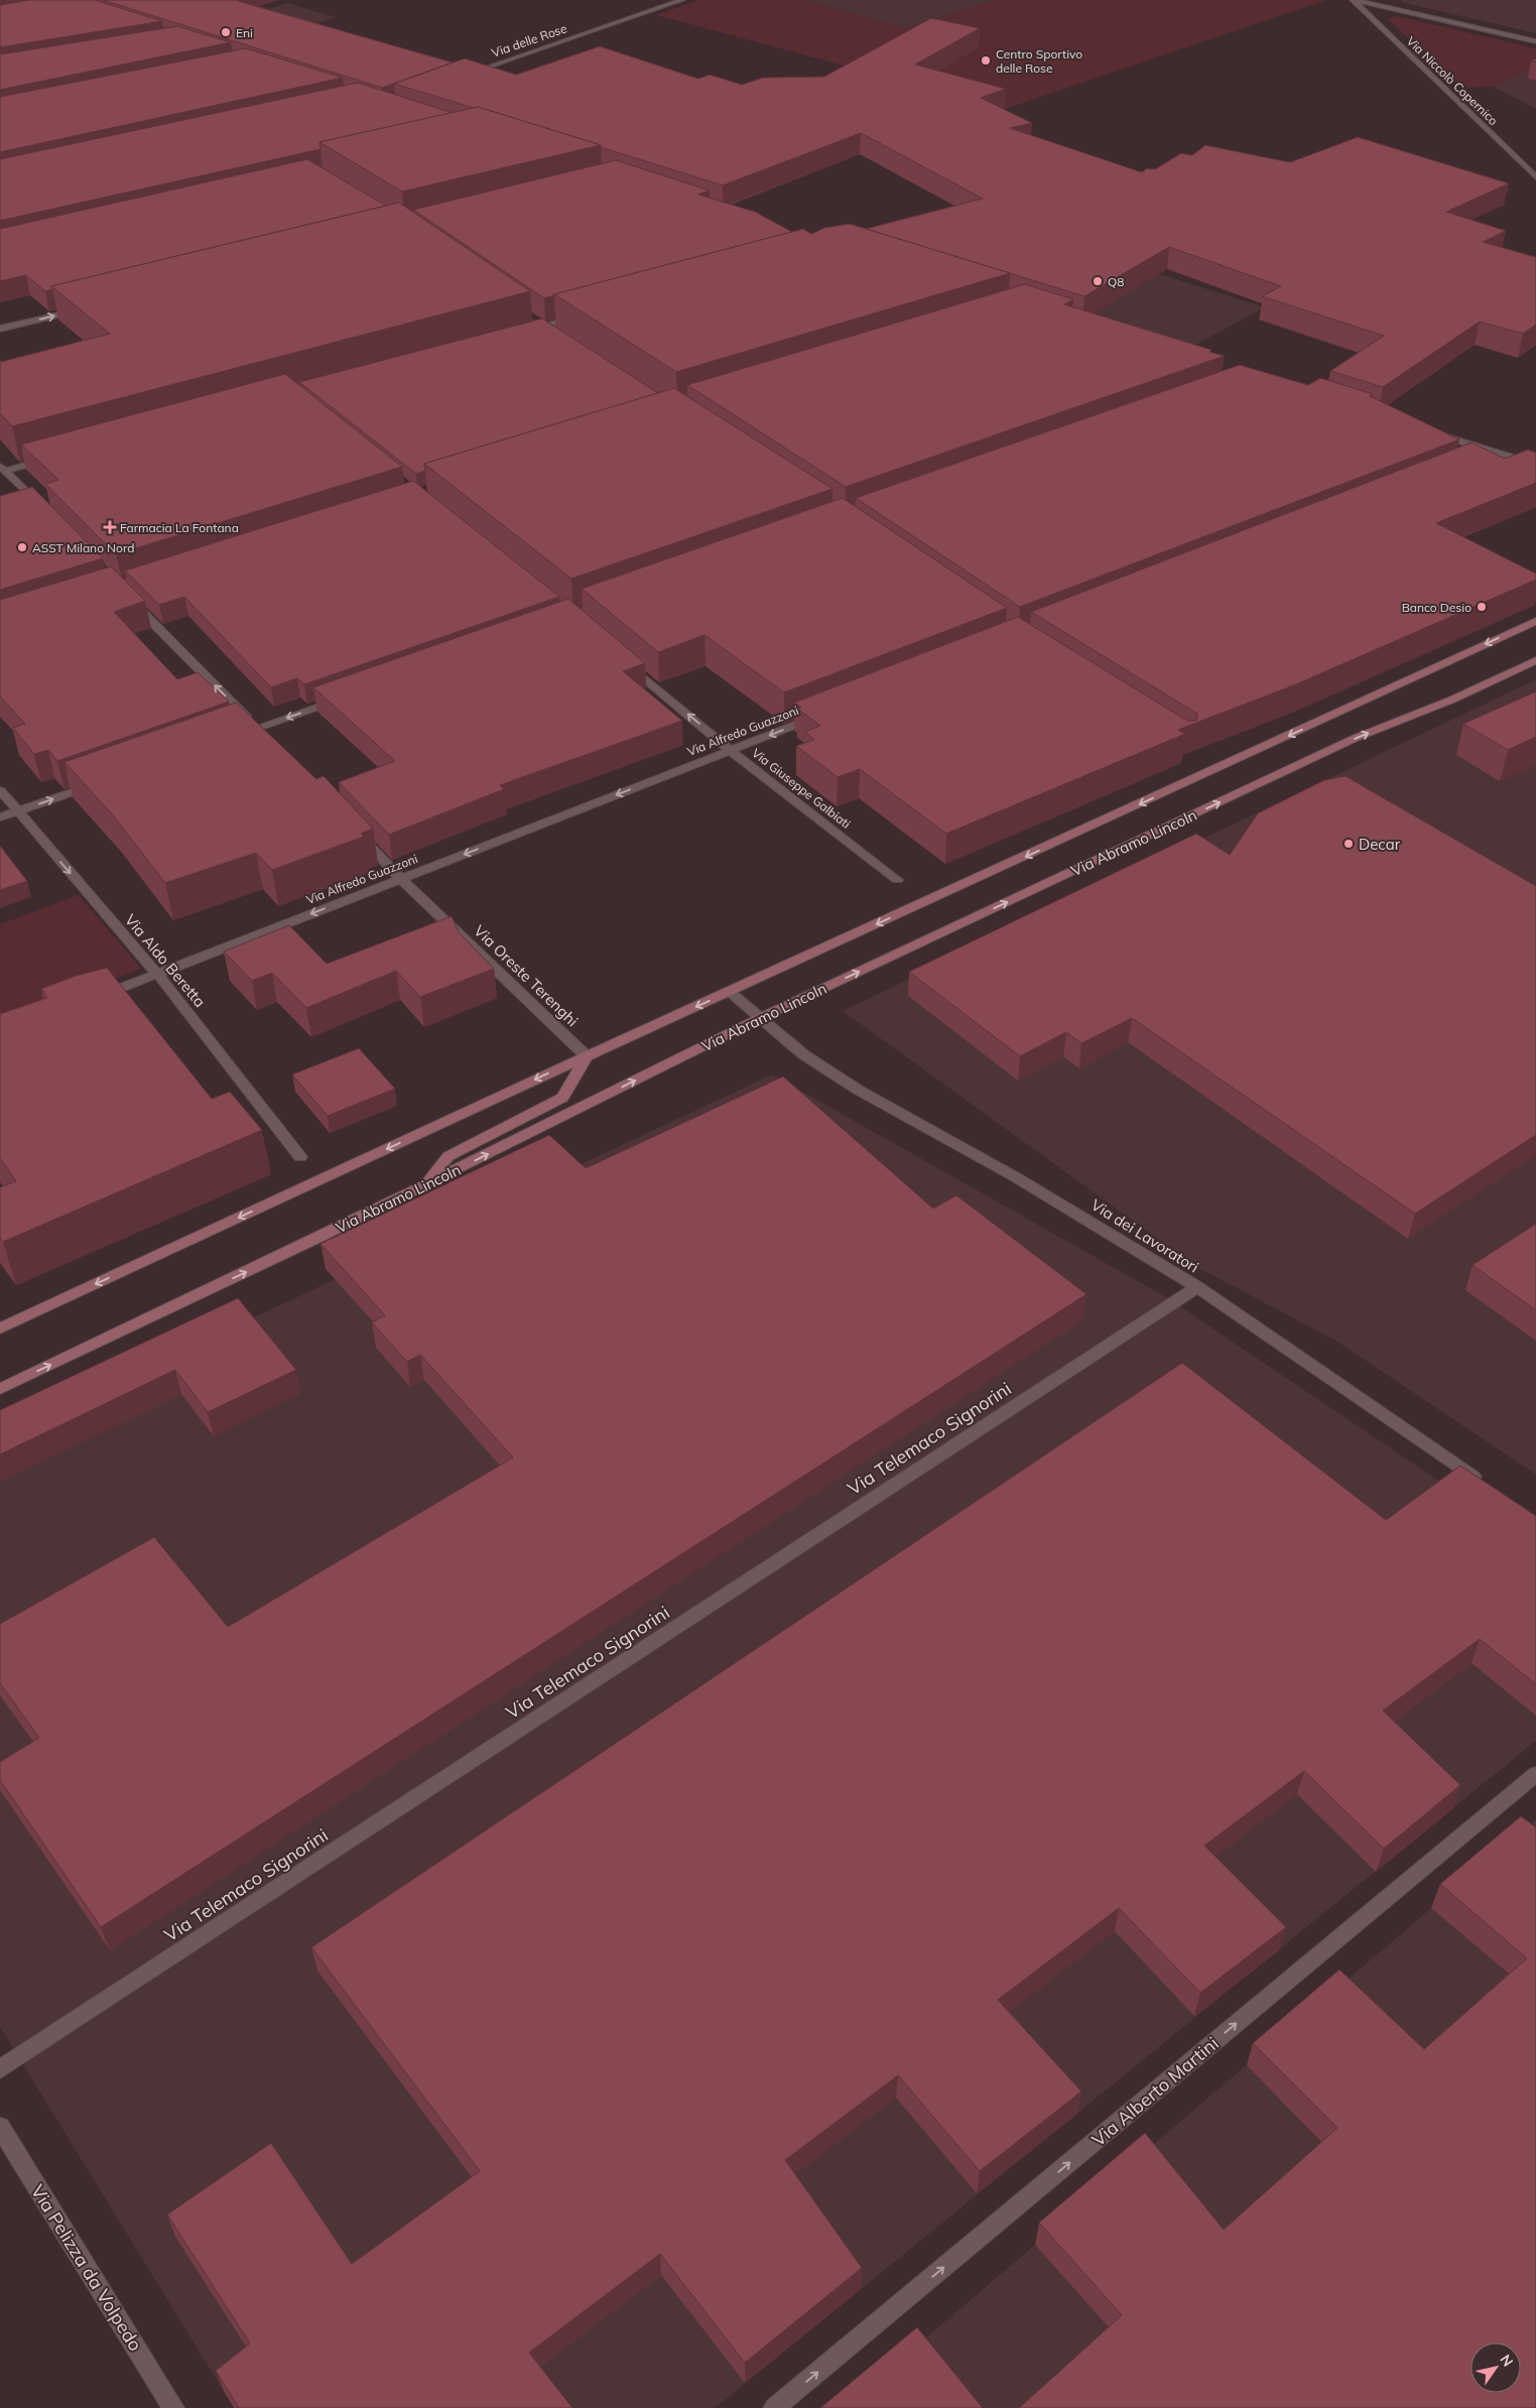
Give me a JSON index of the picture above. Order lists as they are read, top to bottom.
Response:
{
  "streets": {
    "main road": ["Via Abramo Lincoln"],
    "street": [
      "Via delle Rose",
      "Via Niccolò Copernico",
      "Via Alfredo Guazzoni",
      "Via Giuseppe Galbiati",
      "Via Aldo Beretta",
      "Via Oreste Terenghi",
      "Via dei Lavoratori",
      "Via Telemaco Signorini",
      "Via Alberto Martini",
      "Via Pelizza da Volpedo"
    ]
  },
  "crossings": [
    ["Via Alfredo Guazzoni", "Via Giuseppe Galbiati"],
    ["Via Alfredo Guazzoni", "Via Aldo Beretta"],
    ["Via Alfredo Guazzoni", "Via Oreste Terenghi"],
    ["Via Abramo Lincoln", "Via dei Lavoratori"],
    ["Via dei Lavoratori", "Via Telemaco Signorini"]
  ],
  "one_way": [
    "Via Alfredo Guazzoni",
    "Via Giuseppe Galbiati",
    "Via Aldo Beretta",
    "Via Alberto Martini"
  ],
  "places": {
    "other": [
      "Eni",
      "Centro Sportivo delle Rose",
      "Q8",
      "ASST Milano Nord",
      "Banco Desio",
      "Decar"
    ],
    "health": ["Farmacia La Fontana"]
  },
  "north": "top right"
}
